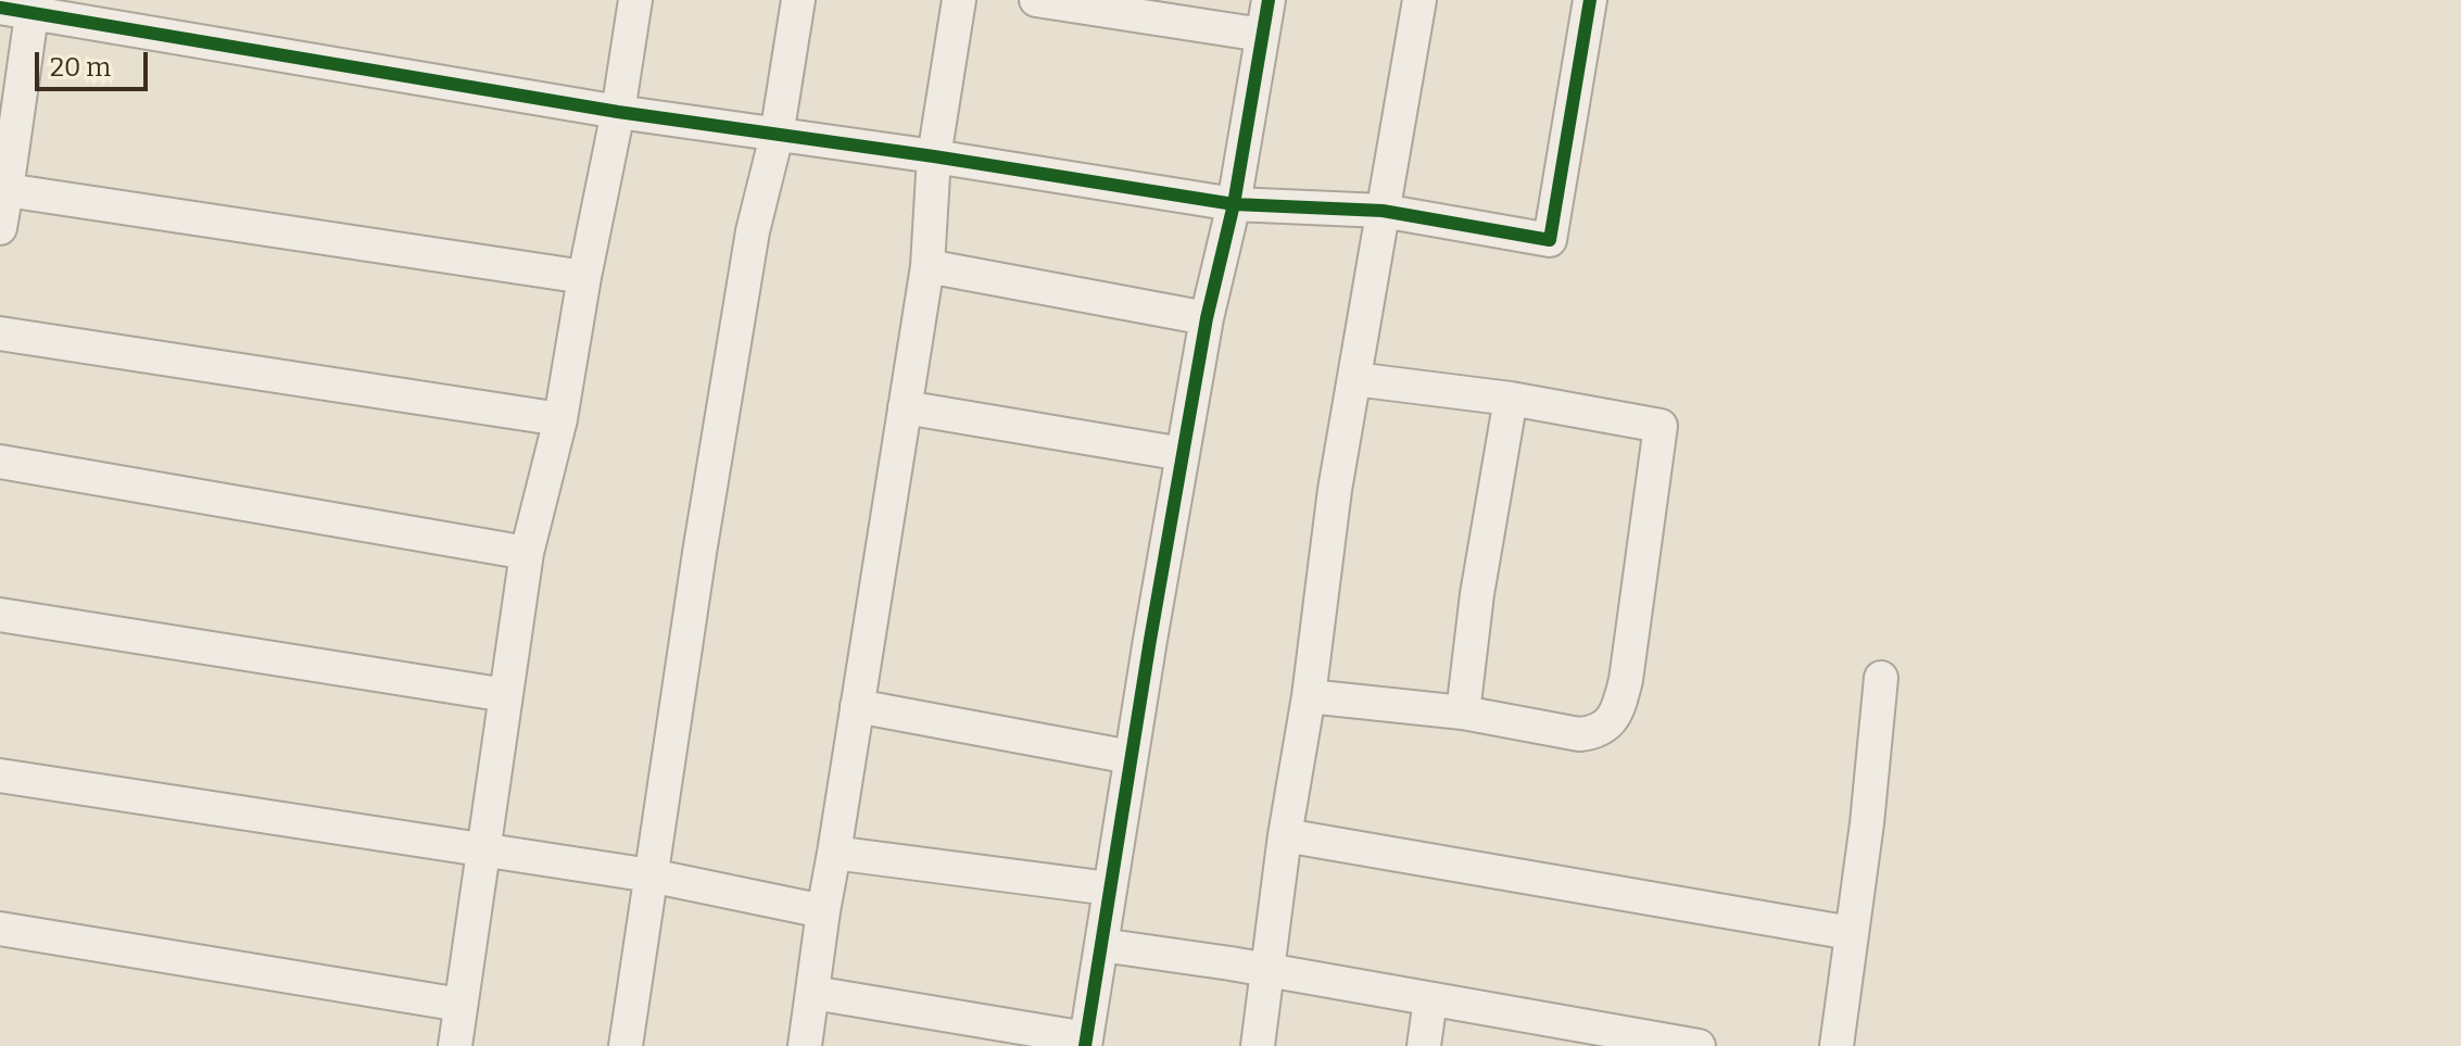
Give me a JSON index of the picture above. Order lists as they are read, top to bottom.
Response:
{
  "scale_bar": "20 m"
}
